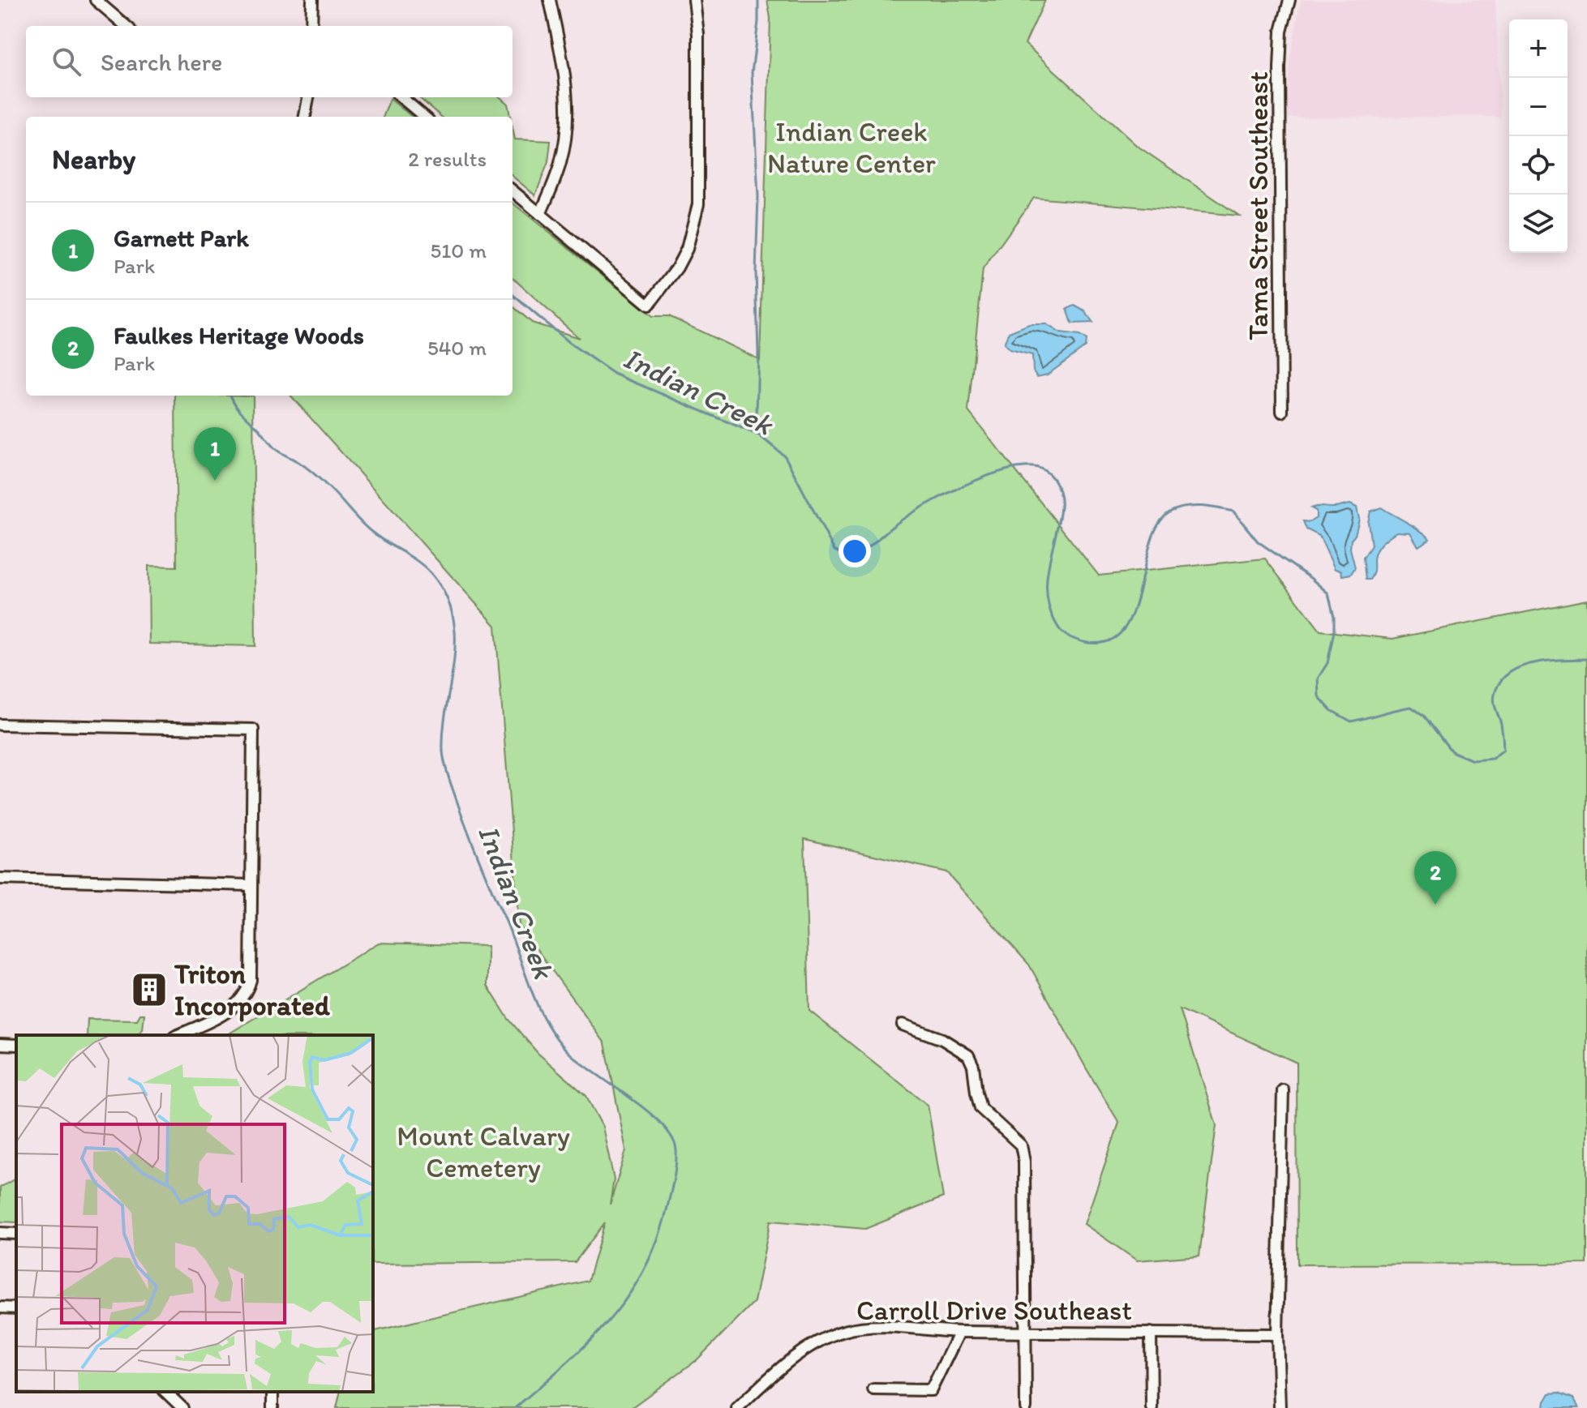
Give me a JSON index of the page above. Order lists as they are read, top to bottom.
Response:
{
  "streets": {
    "street": ["Tama Street Southeast", "Carroll Drive Southeast"]
  },
  "water": ["Indian Creek"],
  "parks": ["Indian Creek Nature Center", "Mount Calvary Cemetery"],
  "places": {
    "building": ["Triton Incorporated"]
  },
  "page": {
    "map_buttons": ["+", "−"],
    "search": "Search here",
    "heading": ["Nearby", "2 results"],
    "list": [
      {
        "mark": "1",
        "name": "Garnett Park",
        "note": "Park",
        "value": "510 m"
      },
      {
        "mark": "2",
        "name": "Faulkes Heritage Woods",
        "note": "Park",
        "value": "540 m"
      }
    ],
    "pins": ["1", "2"]
  }
}
